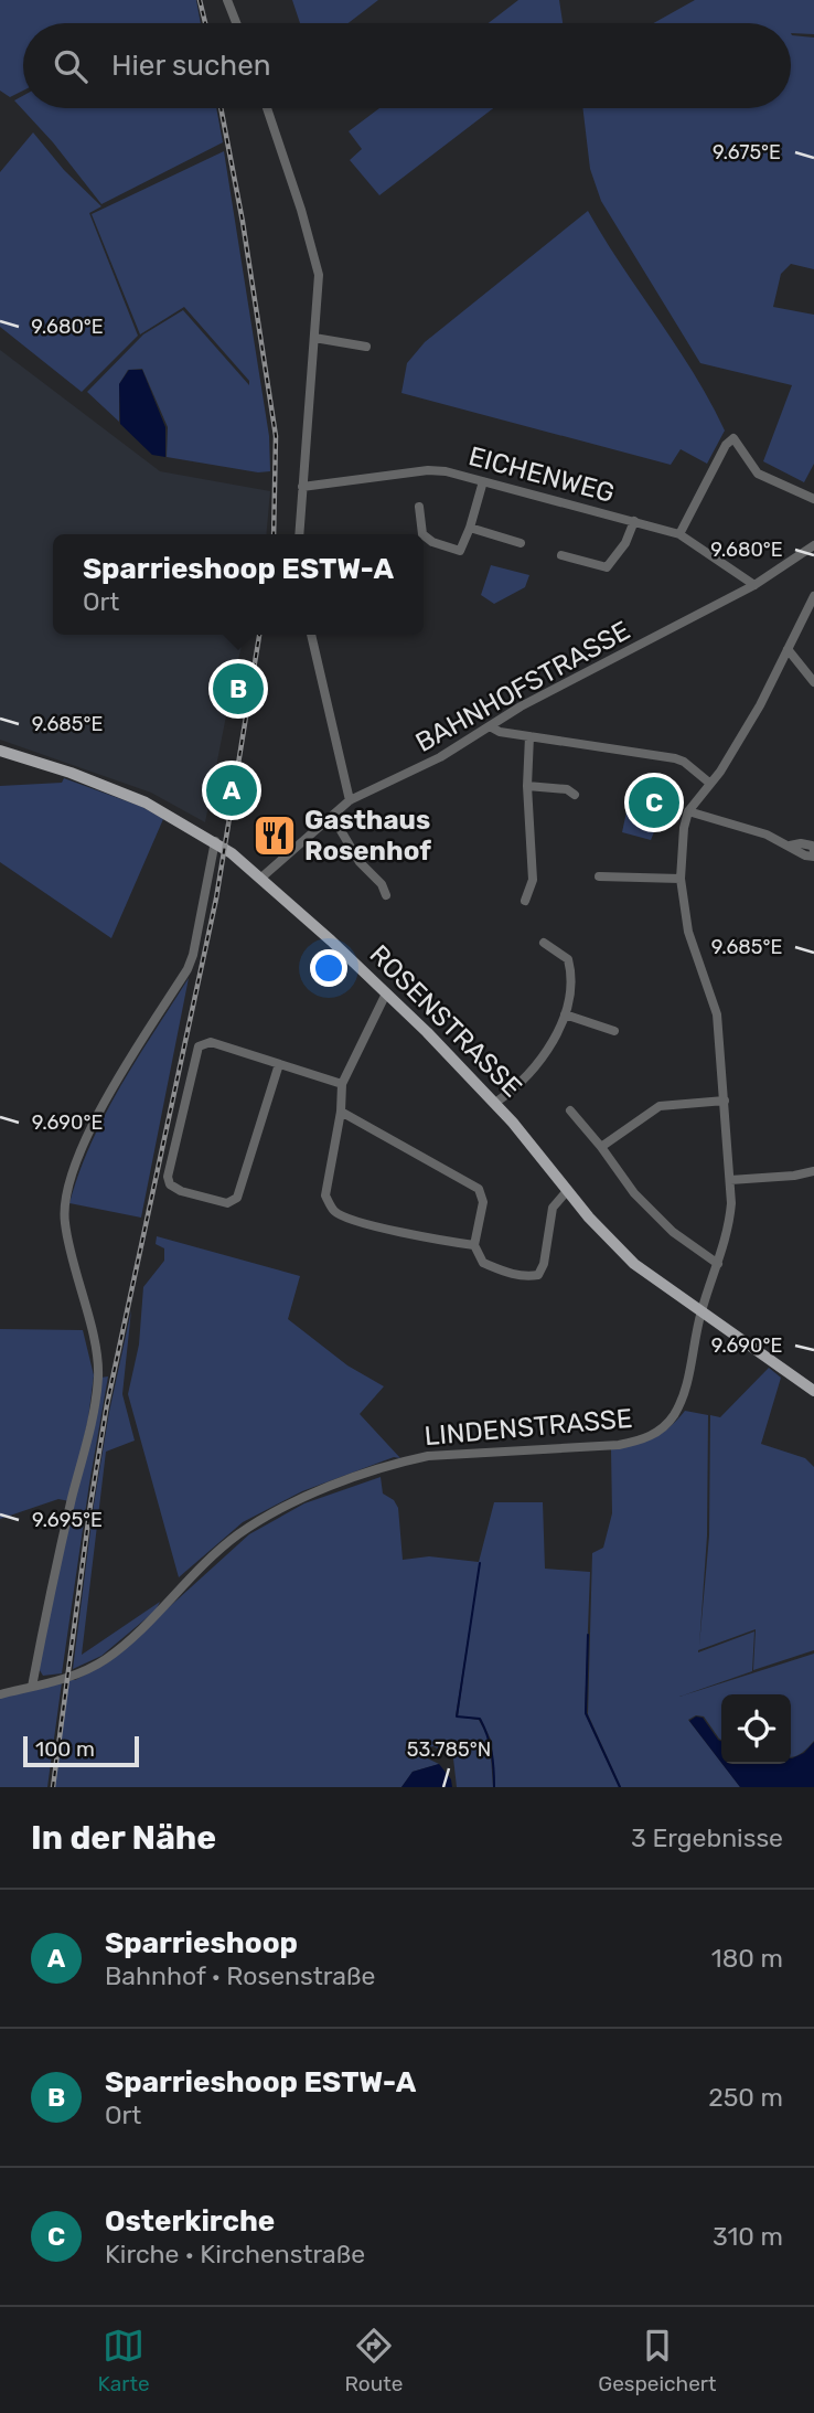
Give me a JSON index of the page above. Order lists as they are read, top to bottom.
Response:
{
  "streets": {
    "main road": ["ROSENSTRASSE"],
    "street": ["EICHENWEG", "BAHNHOFSTRASSE", "LINDENSTRASSE"]
  },
  "crossings": [
    ["EICHENWEG", "BAHNHOFSTRASSE"],
    ["BAHNHOFSTRASSE", "ROSENSTRASSE"],
    ["ROSENSTRASSE", "LINDENSTRASSE"]
  ],
  "places": {
    "restaurant": ["Gasthaus Rosenhof"]
  },
  "scale_bar": "100 m",
  "page": {
    "search": "Hier suchen",
    "popup": ["Sparrieshoop ESTW-A", "Ort"],
    "pins": ["B", "A", "C"],
    "scale": "100 m",
    "heading": ["In der Nähe", "3 Ergebnisse"],
    "list": [
      {
        "mark": "A",
        "name": "Sparrieshoop",
        "note": "Bahnhof · Rosenstraße",
        "value": "180 m"
      },
      {
        "mark": "B",
        "name": "Sparrieshoop ESTW-A",
        "note": "Ort",
        "value": "250 m"
      },
      {
        "mark": "C",
        "name": "Osterkirche",
        "note": "Kirche · Kirchenstraße",
        "value": "310 m"
      }
    ],
    "nav": ["Karte", "Route", "Gespeichert"]
  },
  "coordinates": [
    "9.675°E",
    "9.680°E",
    "9.685°E",
    "9.690°E",
    "9.695°E",
    "53.785°N"
  ]
}
